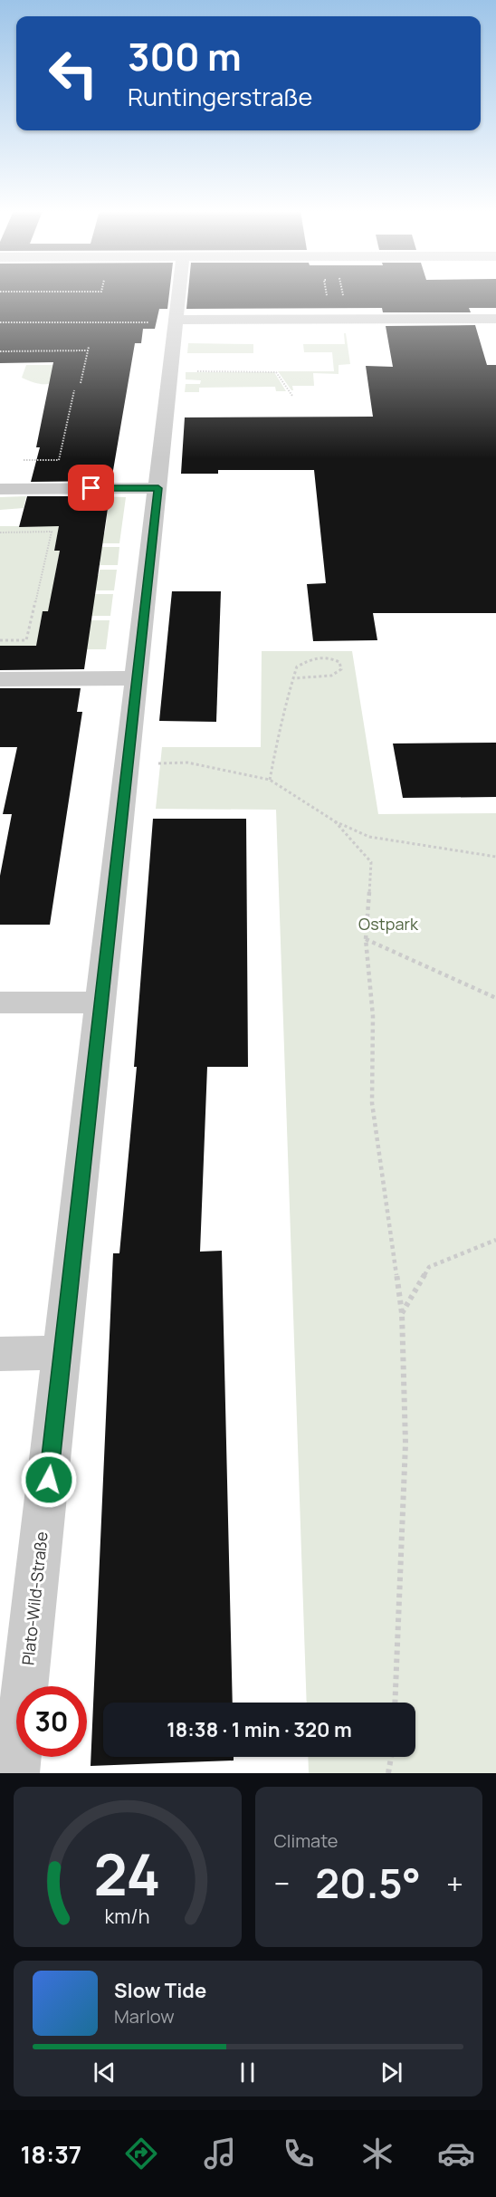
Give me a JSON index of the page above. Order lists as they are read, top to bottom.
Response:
{
  "streets": {
    "street": ["Plato-Wild-Straße"]
  },
  "parks": ["Ostpark"],
  "page": {
    "turn": ["300 m", "Runtingerstraße"],
    "limit": "30",
    "trip": "18:38 · 1 min · 320 m",
    "tile": "Climate",
    "heat": ["−", "20.5°", "+"],
    "song": ["Slow Tide", "Marlow"],
    "tabs": "18:37",
    "gauge": ["24", "km/h"]
  }
}
